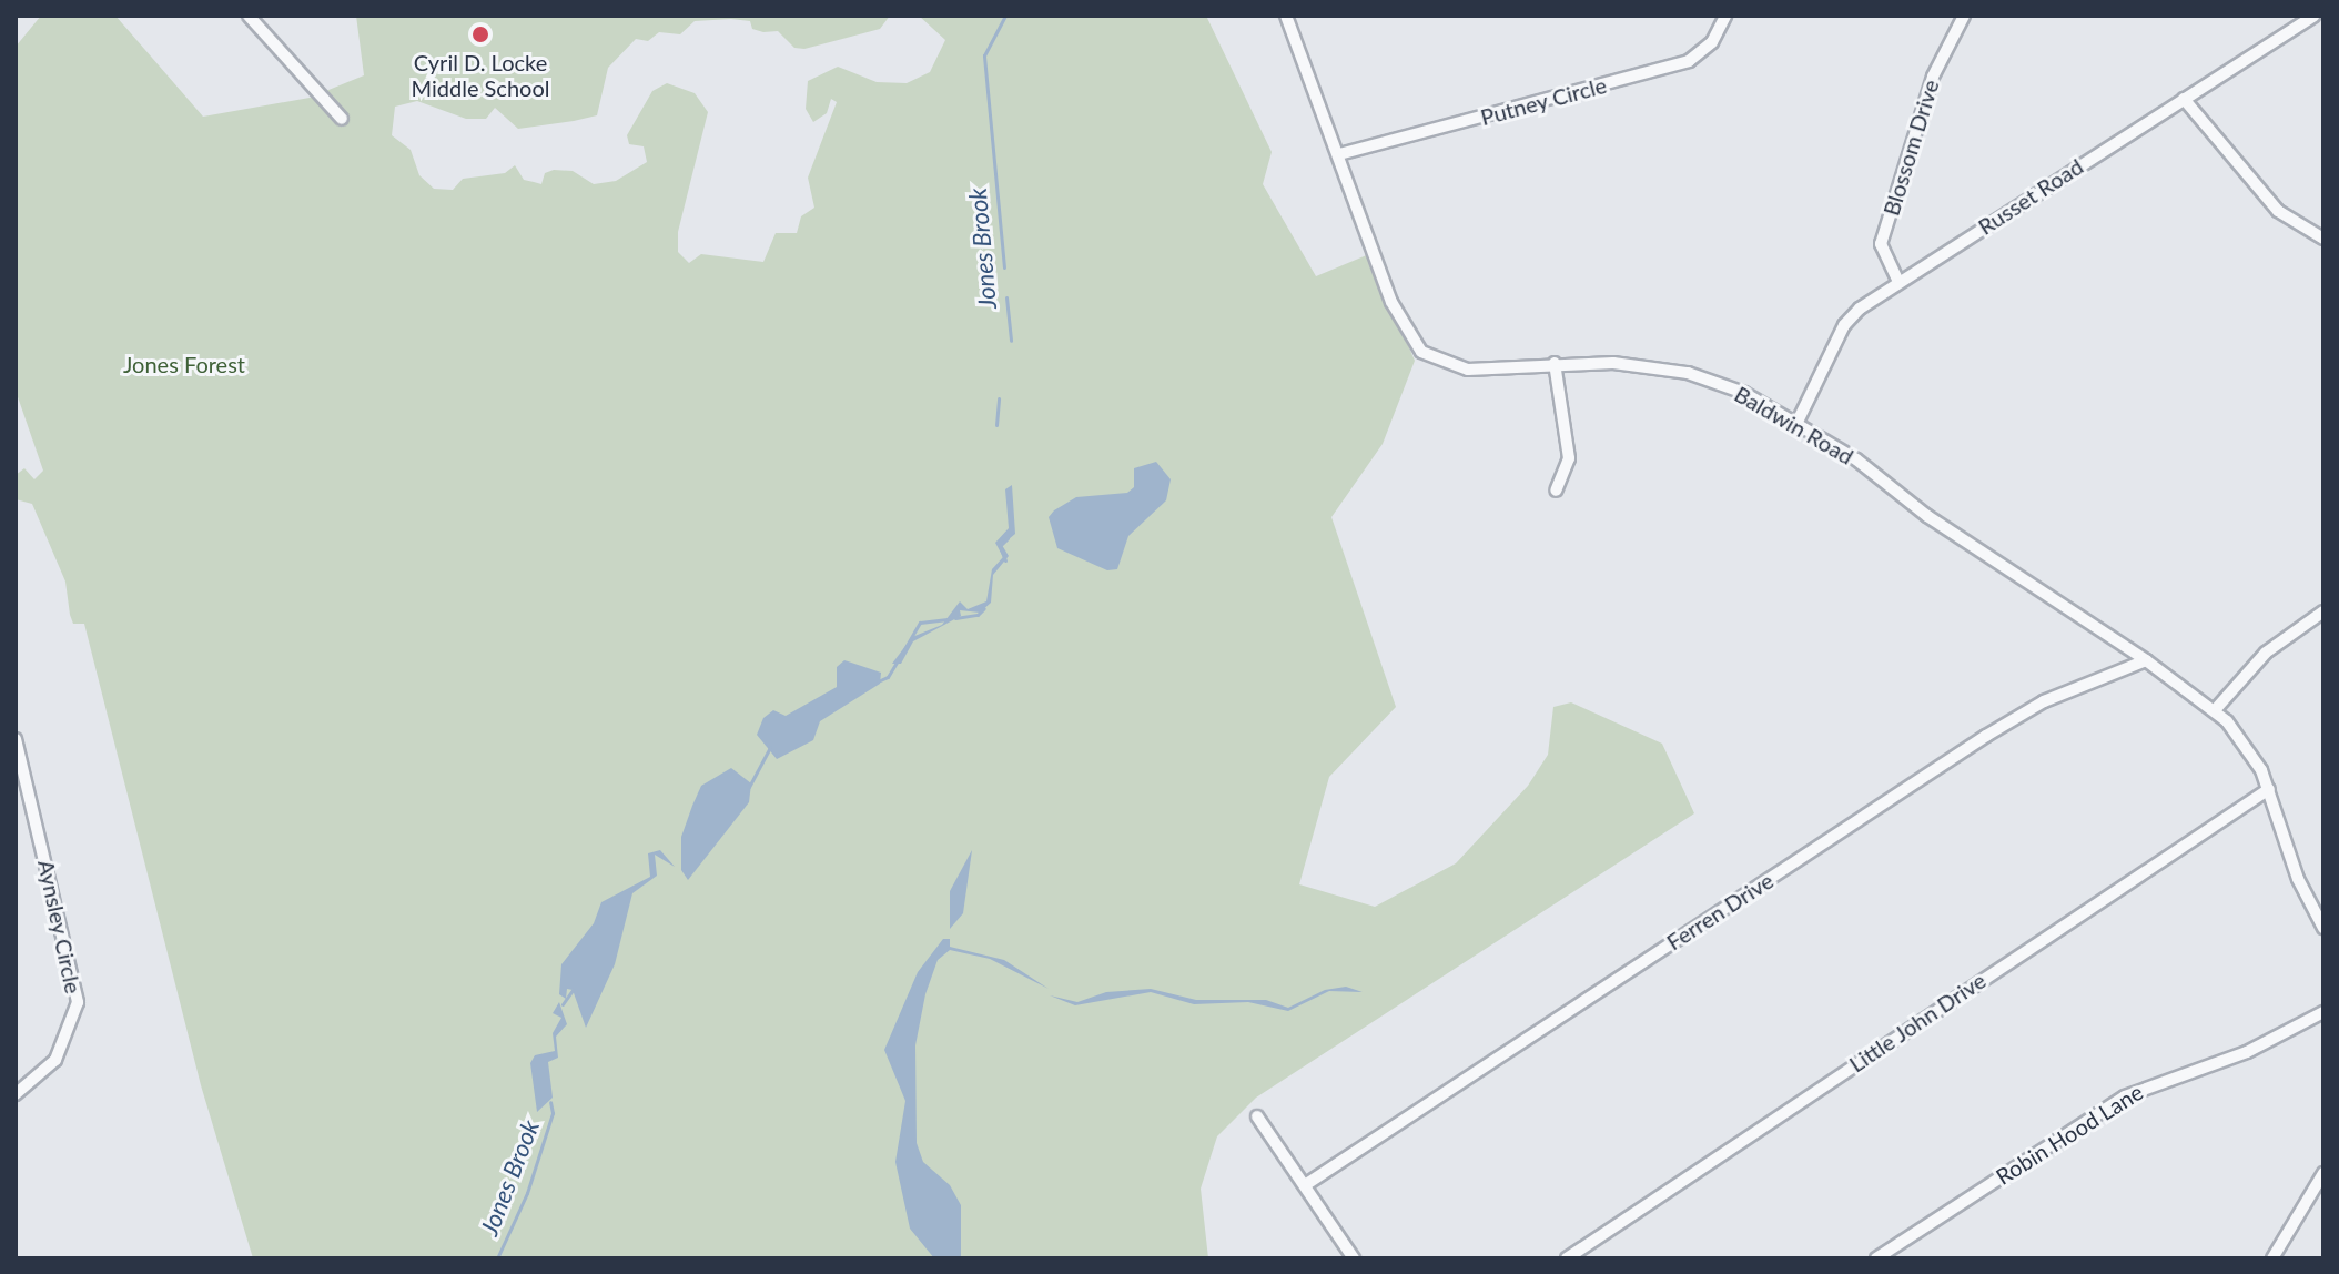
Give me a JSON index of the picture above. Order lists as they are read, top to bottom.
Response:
{
  "streets": {
    "street": [
      "Putney Circle",
      "Blossom Drive",
      "Russet Road",
      "Baldwin Road",
      "Ferren Drive",
      "Aynsley Circle",
      "Little John Drive",
      "Robin Hood Lane"
    ]
  },
  "crossings": [
    ["Putney Circle", "Baldwin Road"],
    ["Blossom Drive", "Russet Road"],
    ["Russet Road", "Baldwin Road"],
    ["Baldwin Road", "Ferren Drive"],
    ["Baldwin Road", "Little John Drive"]
  ],
  "water": ["Jones Brook"],
  "parks": ["Jones Forest"],
  "places": ["Cyril D. Locke Middle School"]
}
